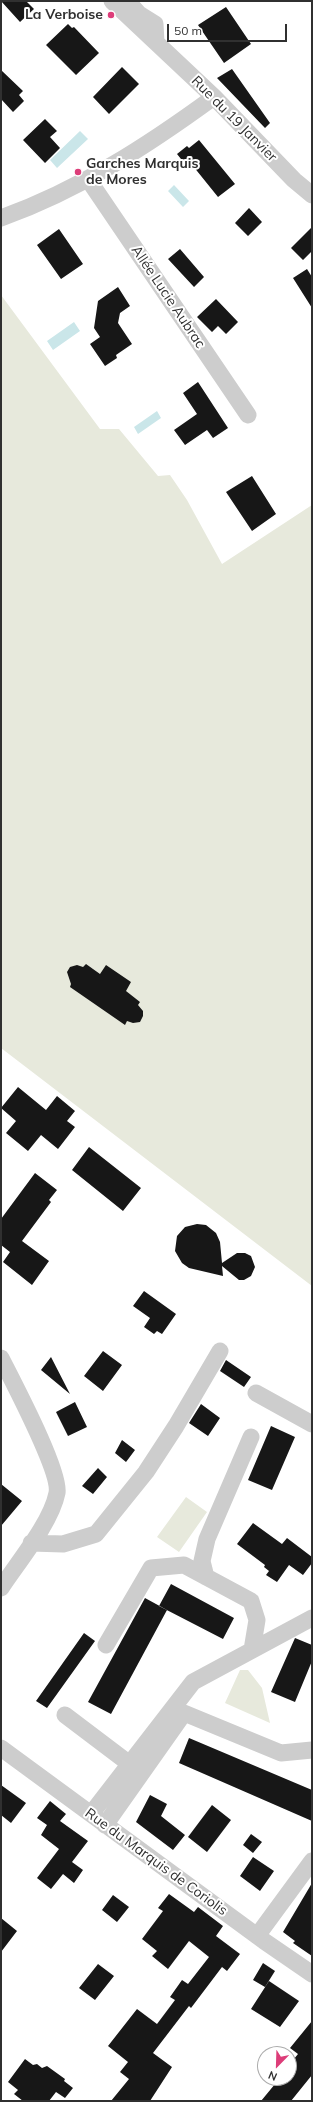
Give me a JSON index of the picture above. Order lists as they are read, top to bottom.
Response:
{
  "streets": {
    "street": ["Rue du 19 Janvier", "Allée Lucie Aubrac", "Rue du Marquis de Coriolis"]
  },
  "places": ["La Verboise", "Garches Marquis de Mores"],
  "scale_bar": "50 m",
  "north": "bottom left"
}
